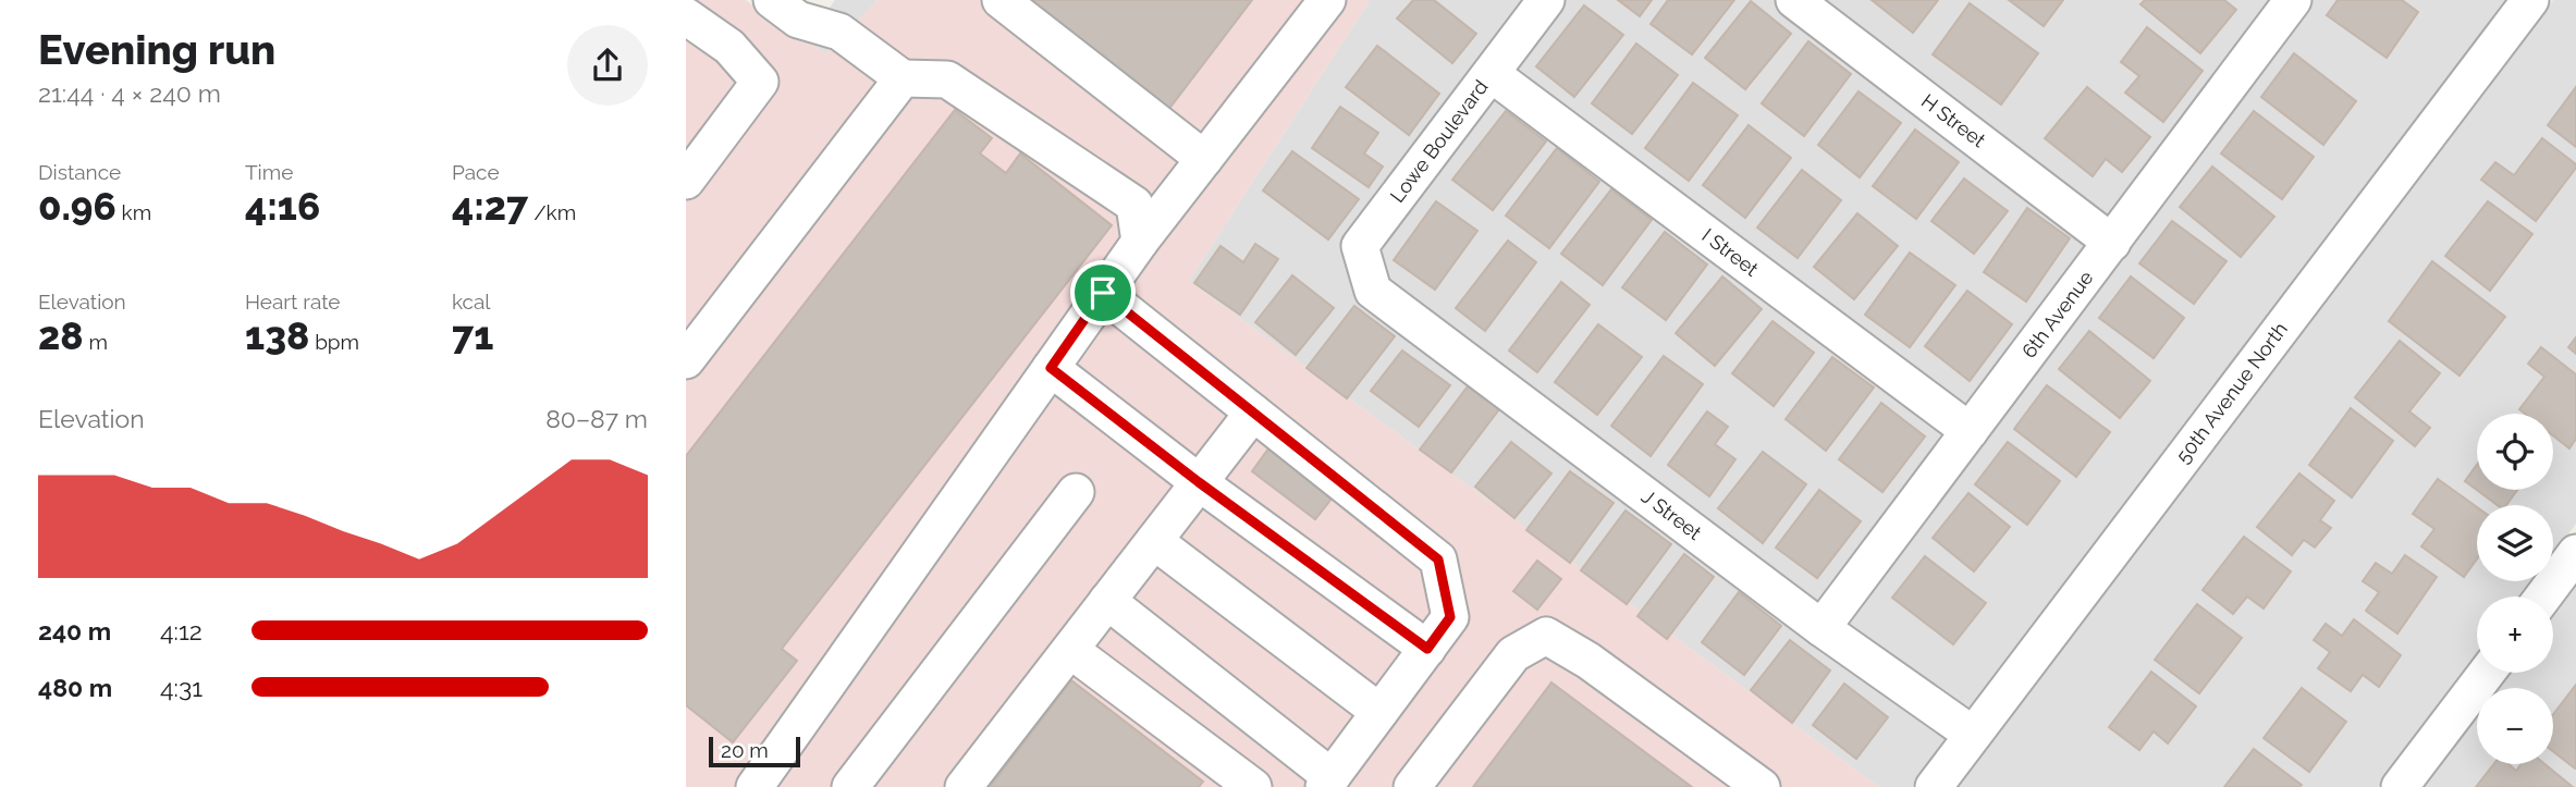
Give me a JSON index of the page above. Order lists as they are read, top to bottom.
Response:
{
  "streets": {
    "street": [
      "H Street",
      "Lowe Boulevard",
      "I Street",
      "6th Avenue",
      "50th Avenue North",
      "J Street"
    ]
  },
  "crossings": [
    ["H Street", "6th Avenue"],
    ["Lowe Boulevard", "I Street"],
    ["Lowe Boulevard", "J Street"],
    ["I Street", "6th Avenue"],
    ["6th Avenue", "J Street"],
    ["50th Avenue North", "J Street"]
  ],
  "scale_bar": "20 m",
  "page": {
    "heading": ["Evening run", "21:44 · 4 × 240 m"],
    "stats": [
      ["Distance", "0.96 km"],
      ["Time", "4:16"],
      ["Pace", "4:27 /km"],
      ["Elevation", "28 m"],
      ["Heart rate", "138 bpm"],
      ["kcal", "71"]
    ],
    "chart": ["Elevation", "80–87 m"],
    "map_buttons": ["+", "−"],
    "list": [
      {
        "name": "240 m",
        "note": "4:12"
      },
      {
        "name": "480 m",
        "note": "4:31"
      }
    ],
    "scale": "20 m"
  }
}
